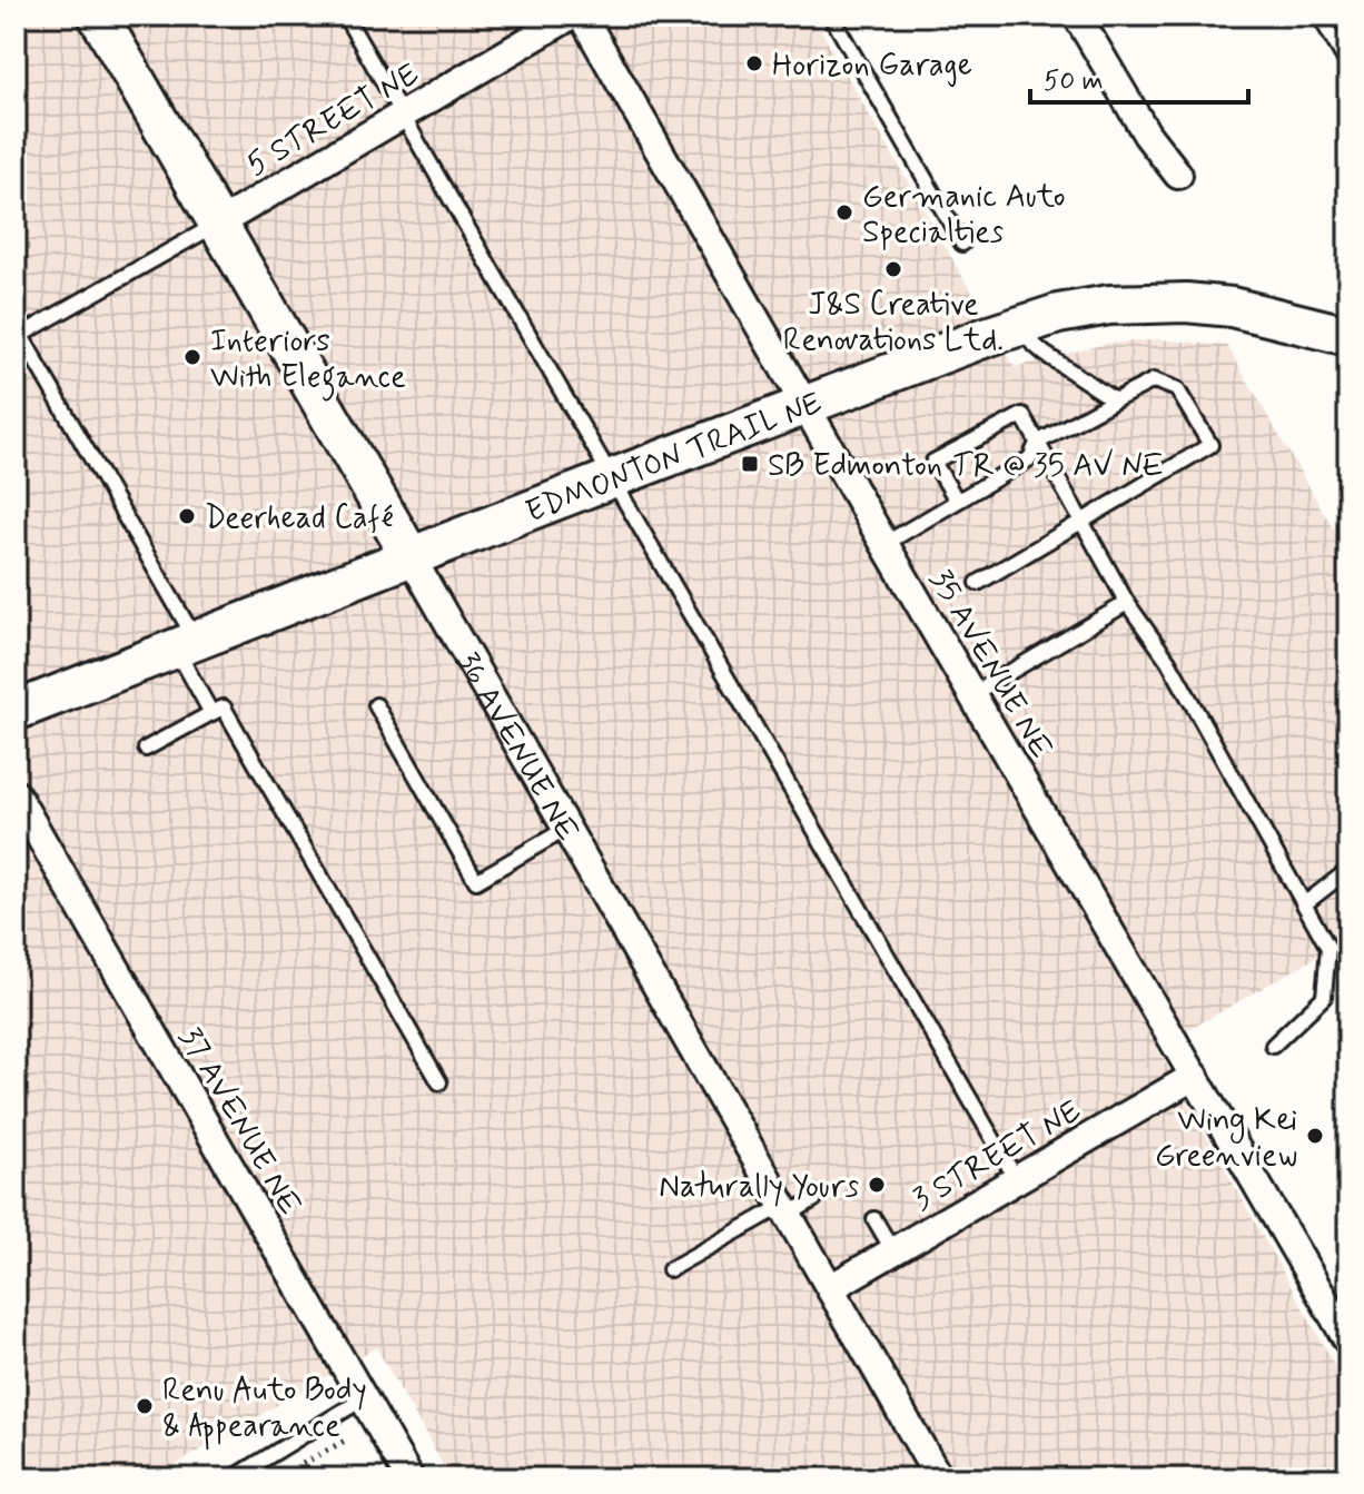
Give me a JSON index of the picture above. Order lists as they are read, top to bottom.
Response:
{
  "streets": {
    "main road": ["EDMONTON TRAIL NE", "36 AVENUE NE"],
    "street": [
      "5 STREET NE",
      "35 AVENUE NE",
      "37 AVENUE NE",
      "3 STREET NE"
    ]
  },
  "crossings": [
    ["5 STREET NE", "36 AVENUE NE"],
    ["EDMONTON TRAIL NE", "35 AVENUE NE"],
    ["EDMONTON TRAIL NE", "36 AVENUE NE"],
    ["35 AVENUE NE", "3 STREET NE"],
    ["36 AVENUE NE", "3 STREET NE"]
  ],
  "places": {
    "other": [
      "Horizon Garage",
      "Germanic Auto Specialties",
      "J&S Creative Renovations Ltd.",
      "Interiors With Elegance",
      "Deerhead Café",
      "Wing Kei Greenview",
      "Naturally Yours",
      "Renu Auto Body & Appearance"
    ],
    "transit": ["SB Edmonton TR @ 35 AV NE"]
  },
  "scale_bar": "50 m"
}
